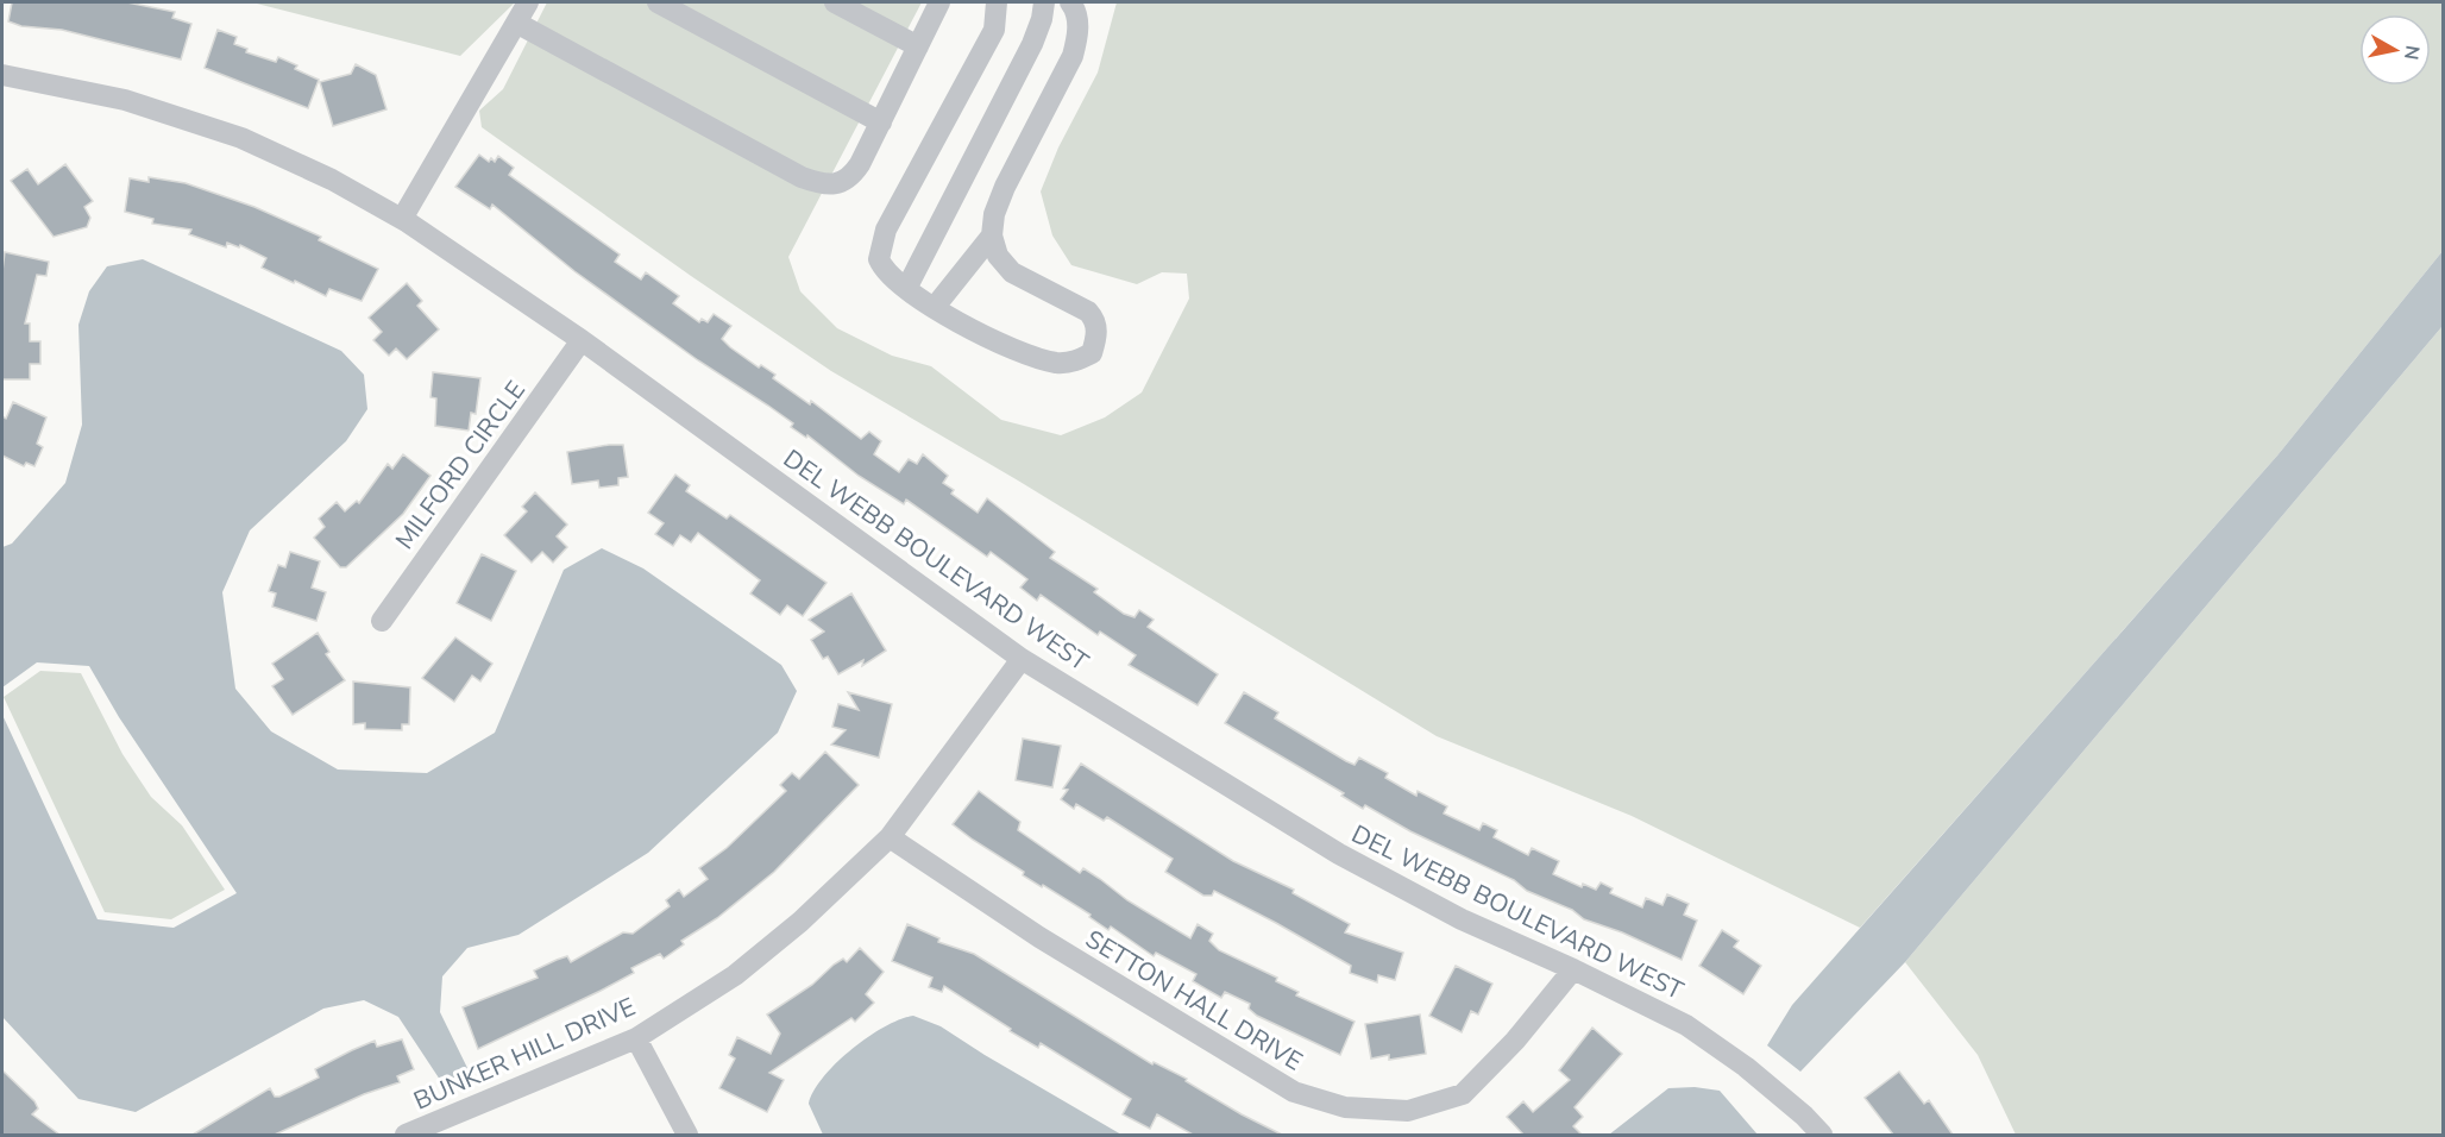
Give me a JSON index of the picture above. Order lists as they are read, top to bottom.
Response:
{
  "streets": {
    "street": [
      "MILFORD CIRCLE",
      "DEL WEBB BOULEVARD WEST",
      "SETTON HALL DRIVE",
      "BUNKER HILL DRIVE"
    ]
  },
  "crossings": [
    ["MILFORD CIRCLE", "DEL WEBB BOULEVARD WEST"],
    ["DEL WEBB BOULEVARD WEST", "SETTON HALL DRIVE"],
    ["DEL WEBB BOULEVARD WEST", "BUNKER HILL DRIVE"],
    ["SETTON HALL DRIVE", "BUNKER HILL DRIVE"]
  ],
  "north": "right"
}
